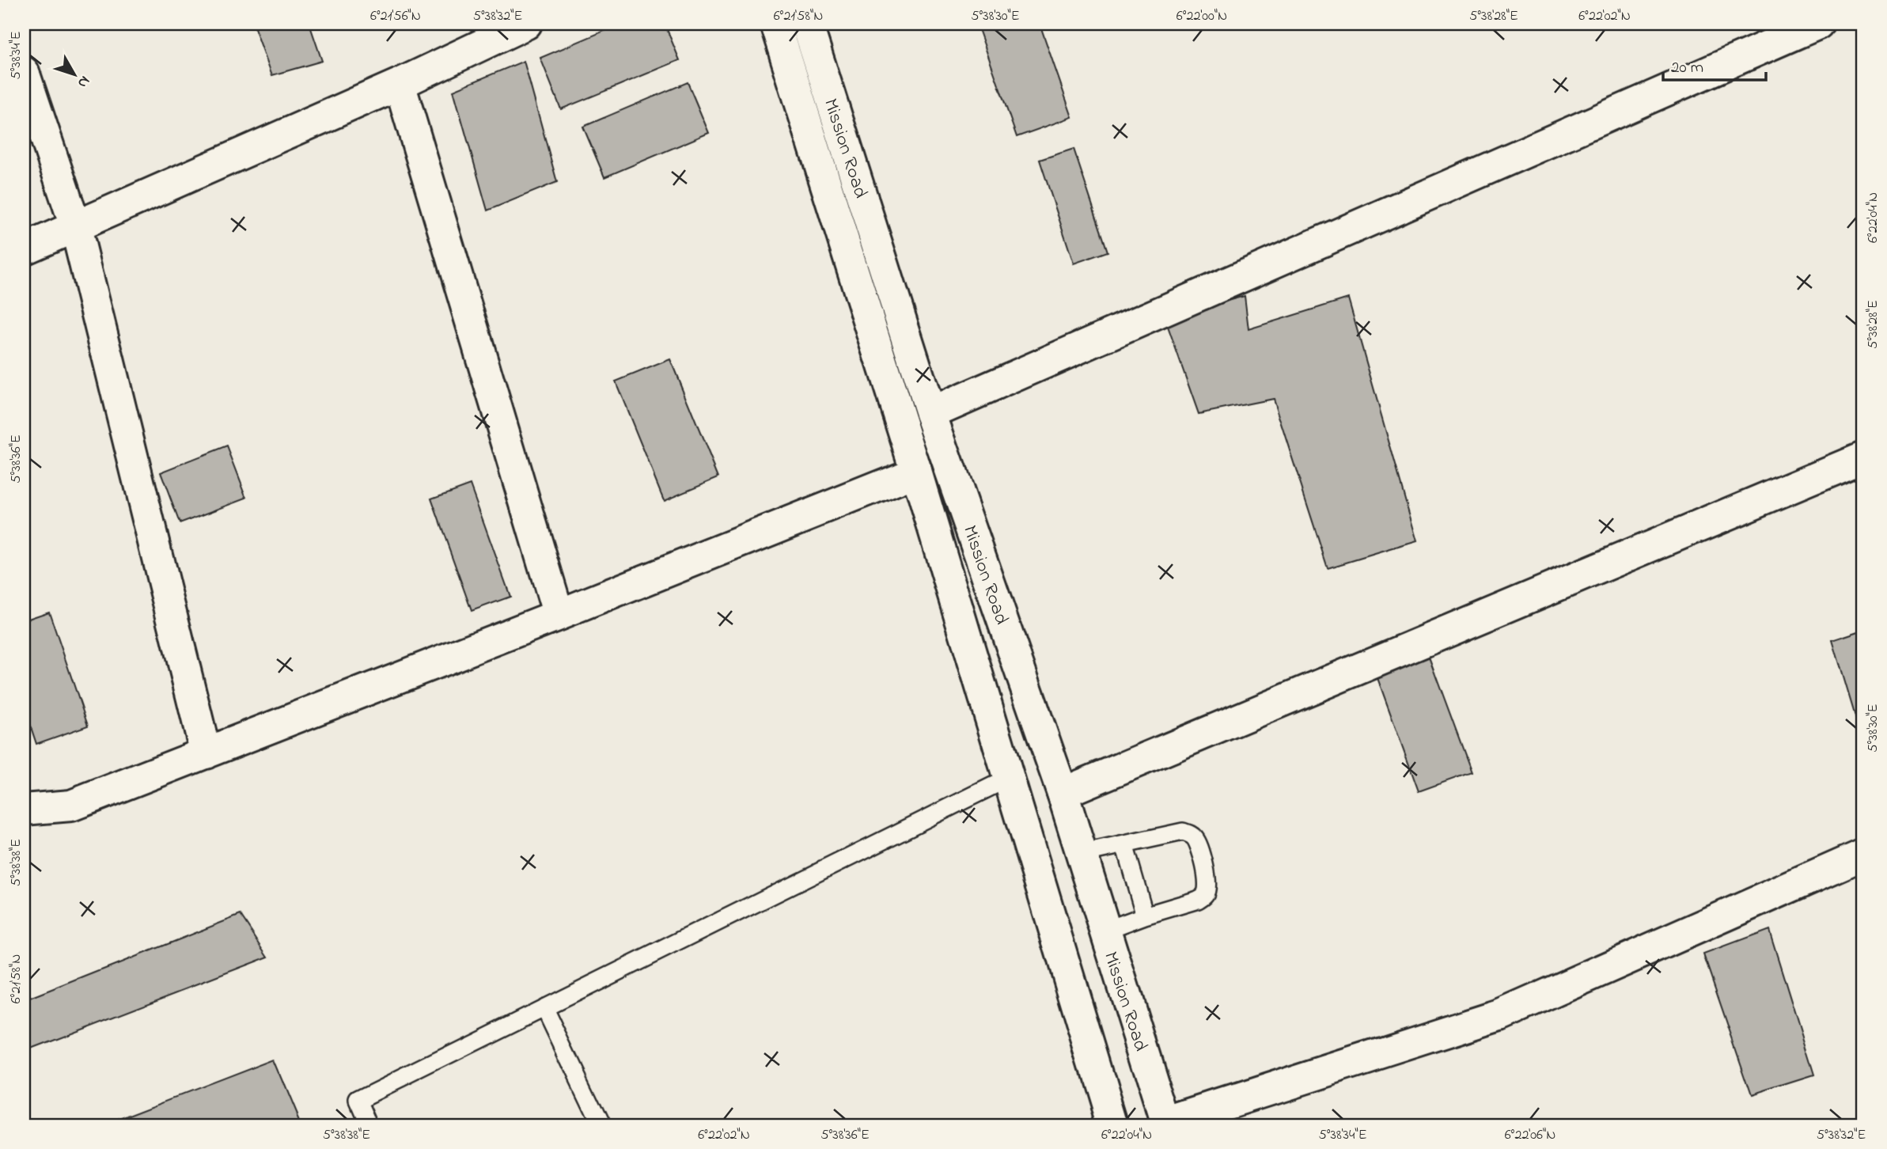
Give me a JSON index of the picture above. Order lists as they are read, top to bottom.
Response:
{
  "streets": {
    "street": ["Mission Road"]
  },
  "scale_bar": "20 m",
  "north": "bottom right",
  "coordinates": [
    "6°21'56\"N",
    "5°38'32\"E",
    "6°21'58\"N",
    "5°38'30\"E",
    "6°22'00\"N",
    "5°38'28\"E",
    "6°22'02\"N",
    "5°38'34\"E",
    "6°22'04\"N",
    "5°38'36\"E",
    "5°38'38\"E",
    "6°22'06\"N"
  ]
}
